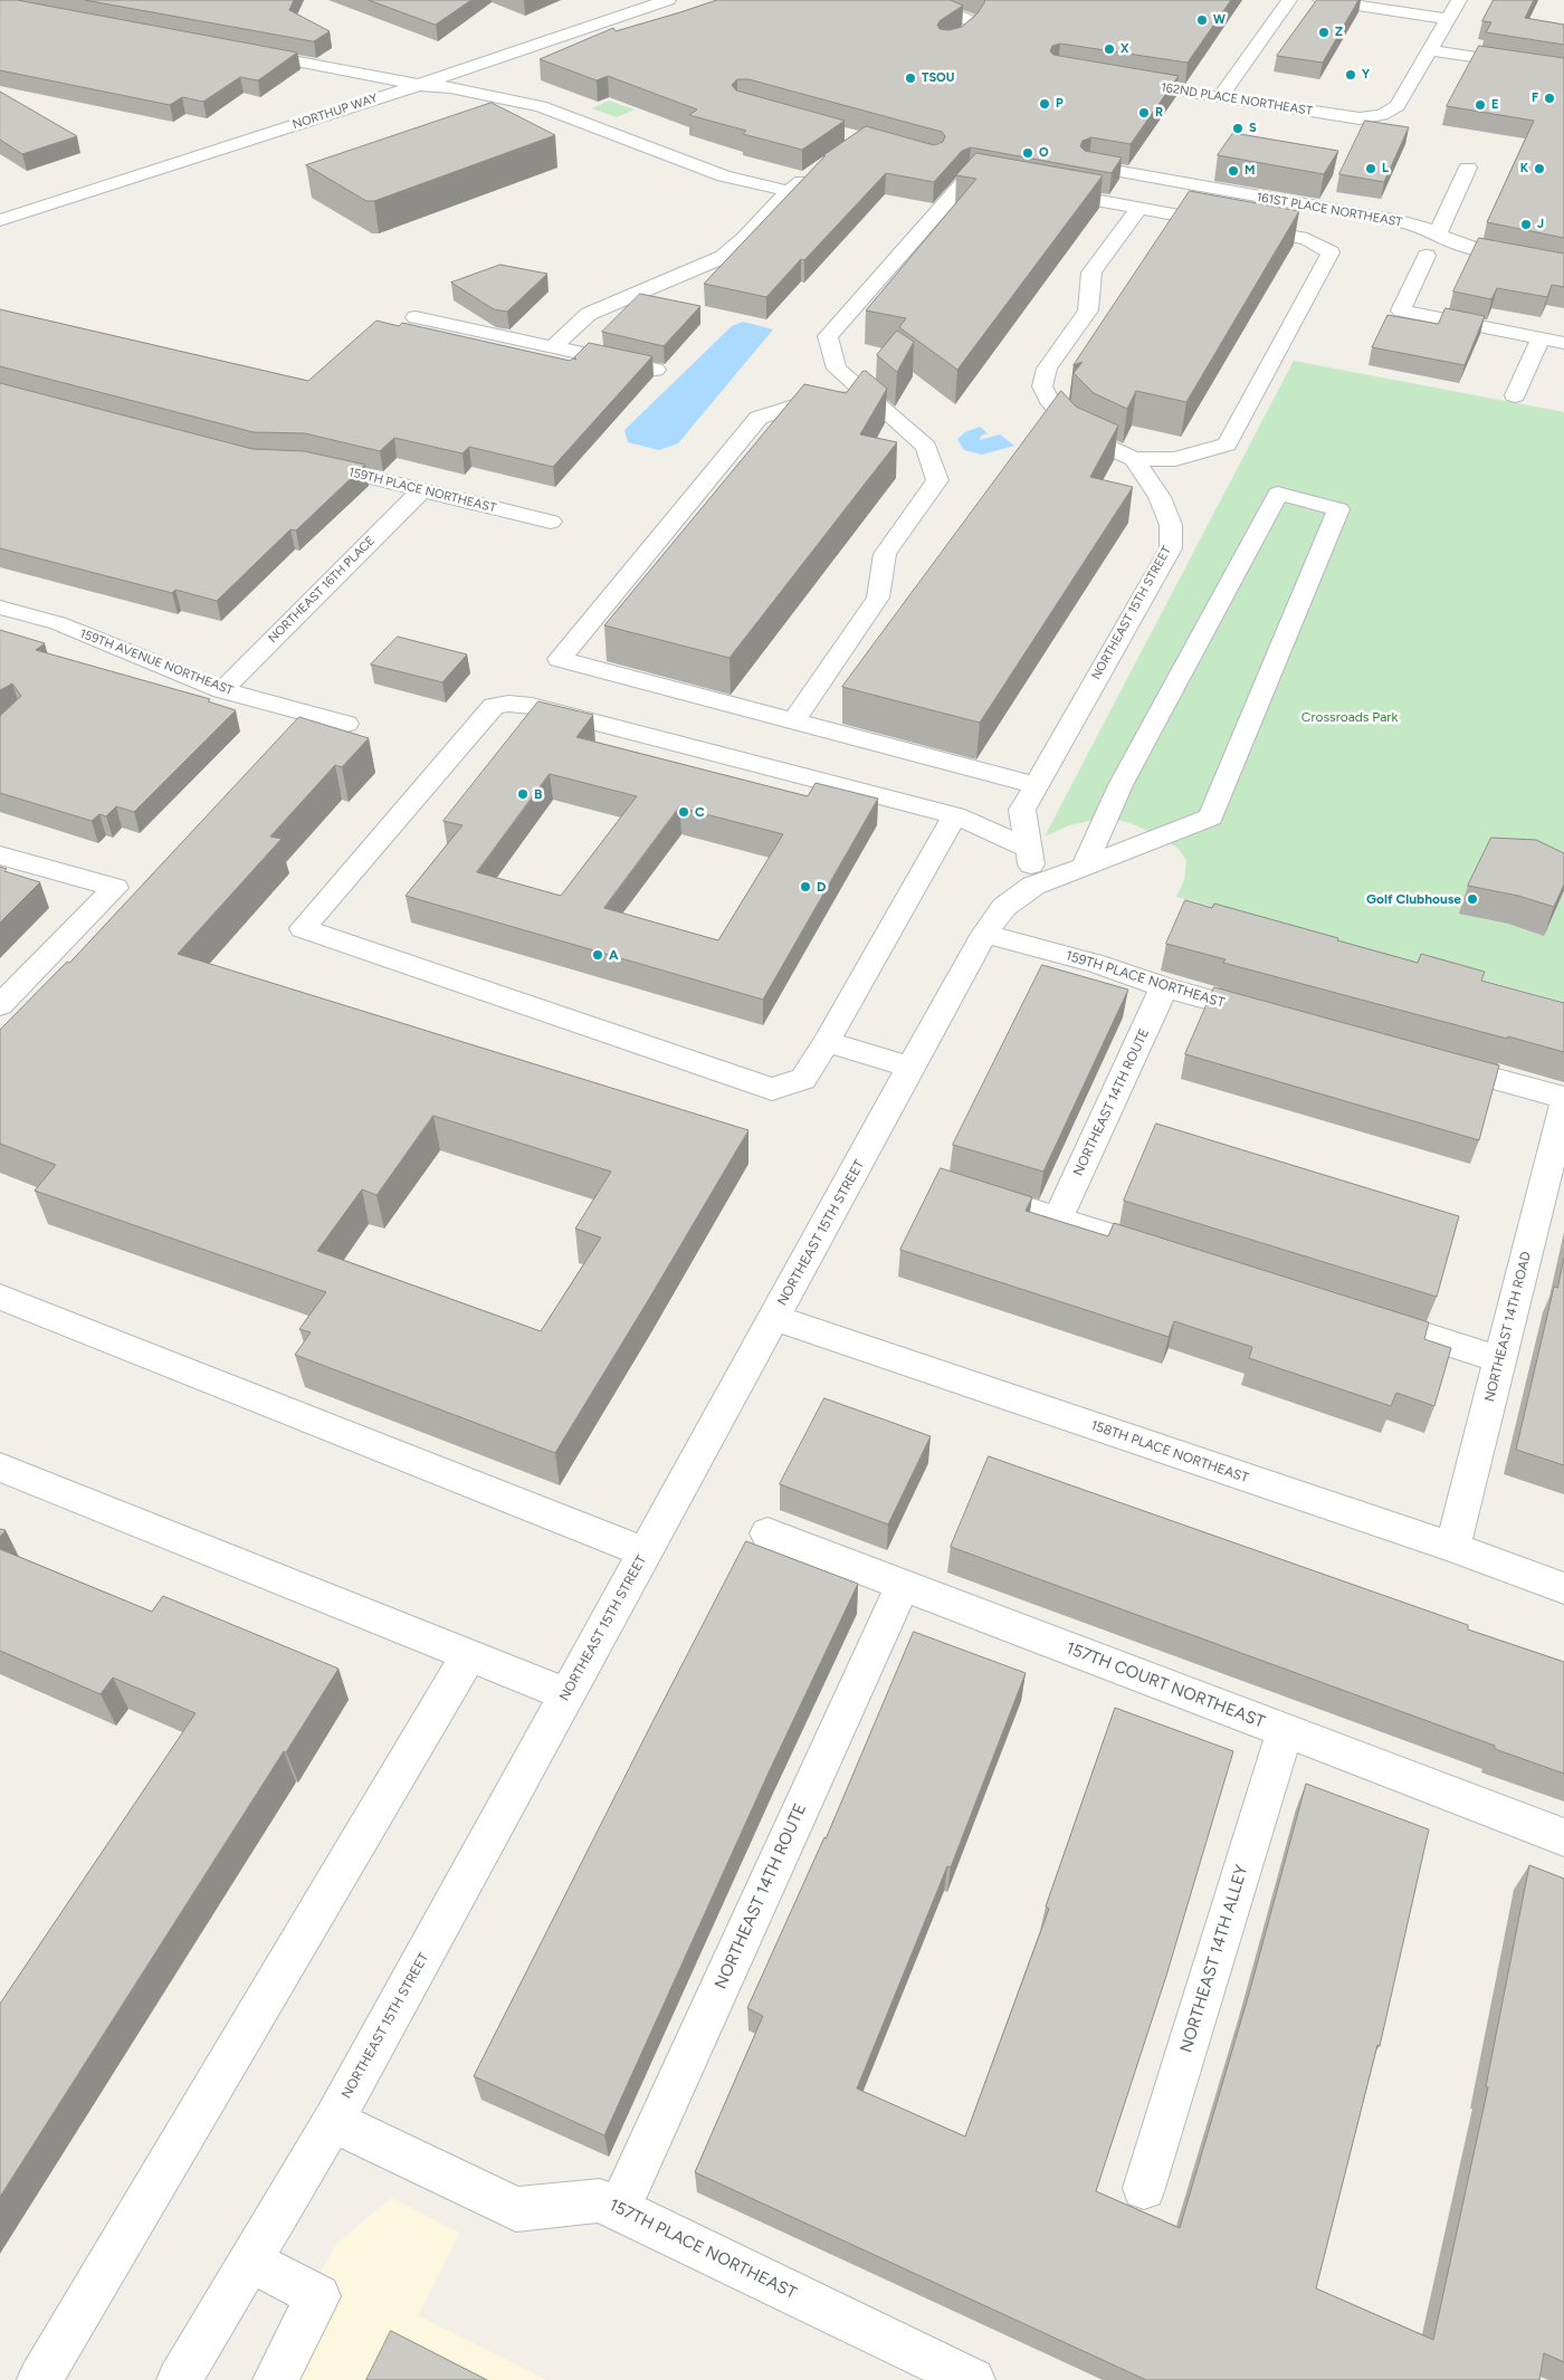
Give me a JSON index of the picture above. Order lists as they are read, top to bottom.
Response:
{
  "streets": {
    "street": [
      "162ND PLACE NORTHEAST",
      "NORTHUP WAY",
      "161ST PLACE NORTHEAST",
      "159TH PLACE NORTHEAST",
      "NORTHEAST 16TH PLACE",
      "NORTHEAST 15TH STREET",
      "159TH AVENUE NORTHEAST",
      "NORTHEAST 14TH ROUTE",
      "NORTHEAST 14TH ROAD",
      "158TH PLACE NORTHEAST",
      "157TH COURT NORTHEAST",
      "NORTHEAST 14TH ALLEY",
      "157TH PLACE NORTHEAST"
    ]
  },
  "crossings": [
    ["159TH PLACE NORTHEAST", "NORTHEAST 16TH PLACE"],
    ["159TH PLACE NORTHEAST", "NORTHEAST 15TH STREET"],
    ["159TH PLACE NORTHEAST", "NORTHEAST 14TH ROUTE"],
    ["NORTHEAST 16TH PLACE", "159TH AVENUE NORTHEAST"],
    ["NORTHEAST 15TH STREET", "158TH PLACE NORTHEAST"],
    ["NORTHEAST 15TH STREET", "157TH PLACE NORTHEAST"],
    ["NORTHEAST 14TH ROUTE", "157TH COURT NORTHEAST"],
    ["NORTHEAST 14TH ROUTE", "157TH PLACE NORTHEAST"],
    ["NORTHEAST 14TH ROAD", "158TH PLACE NORTHEAST"],
    ["157TH COURT NORTHEAST", "NORTHEAST 14TH ALLEY"]
  ],
  "parks": ["Crossroads Park"],
  "places": [
    "W",
    "Z",
    "X",
    "Y",
    "TSOU",
    "F",
    "P",
    "E",
    "R",
    "S",
    "O",
    "L",
    "K",
    "M",
    "J",
    "B",
    "C",
    "D",
    "Golf Clubhouse",
    "A"
  ]
}
